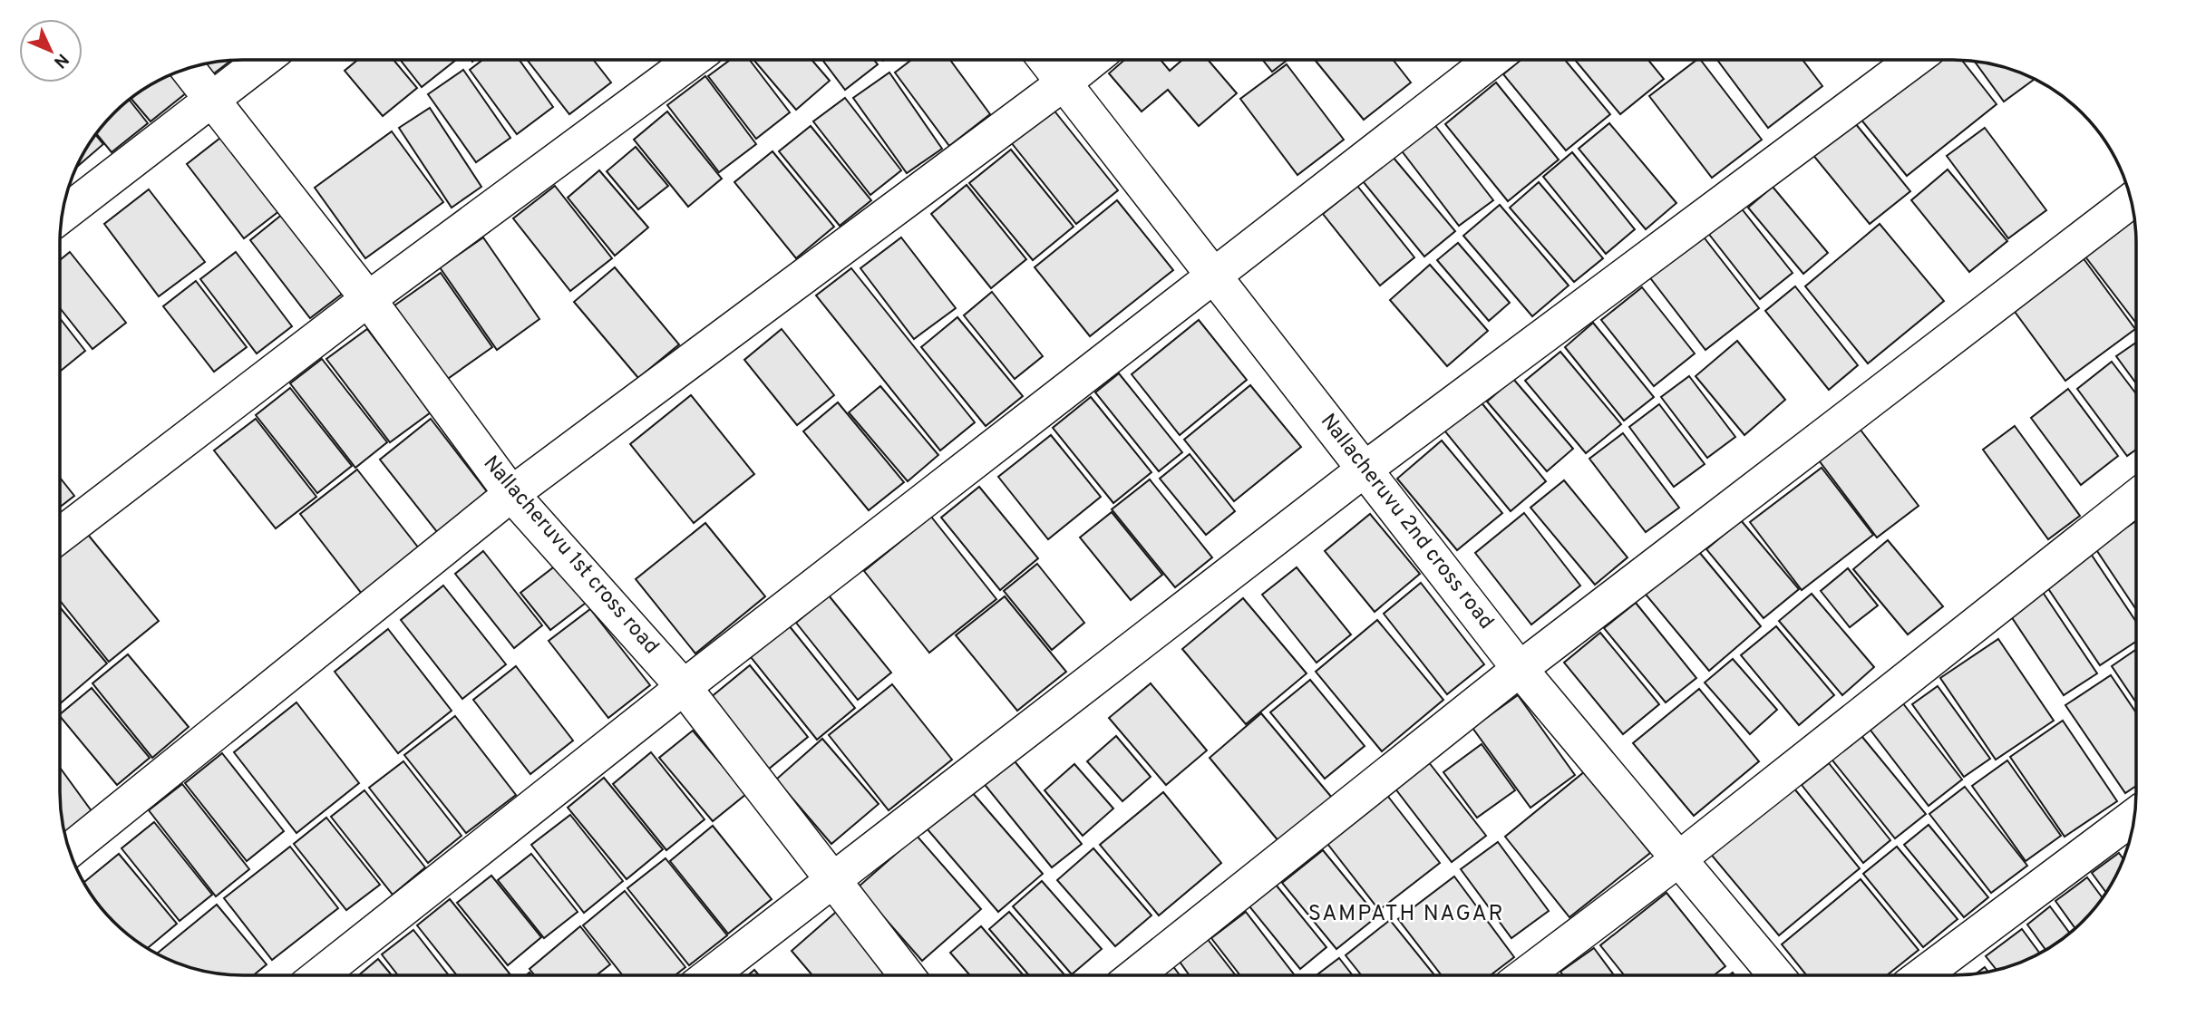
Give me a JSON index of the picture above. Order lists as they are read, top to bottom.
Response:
{
  "streets": {
    "street": ["Nallacheruvu 2nd cross road", "Nallacheruvu 1st cross road"]
  },
  "districts": ["SAMPATH NAGAR"],
  "north": "bottom right"
}
